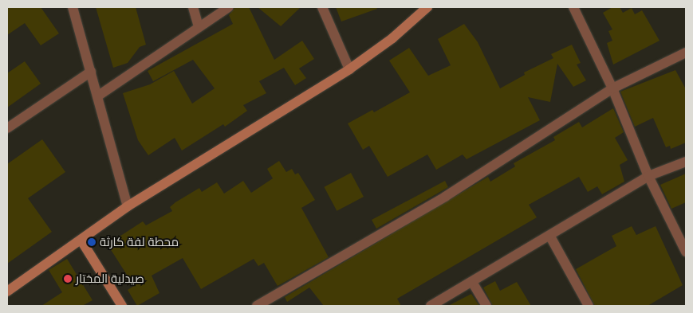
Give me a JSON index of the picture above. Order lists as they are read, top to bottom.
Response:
{
  "places": ["محطة لفة كارثة", "صيدلية المختار"]
}
